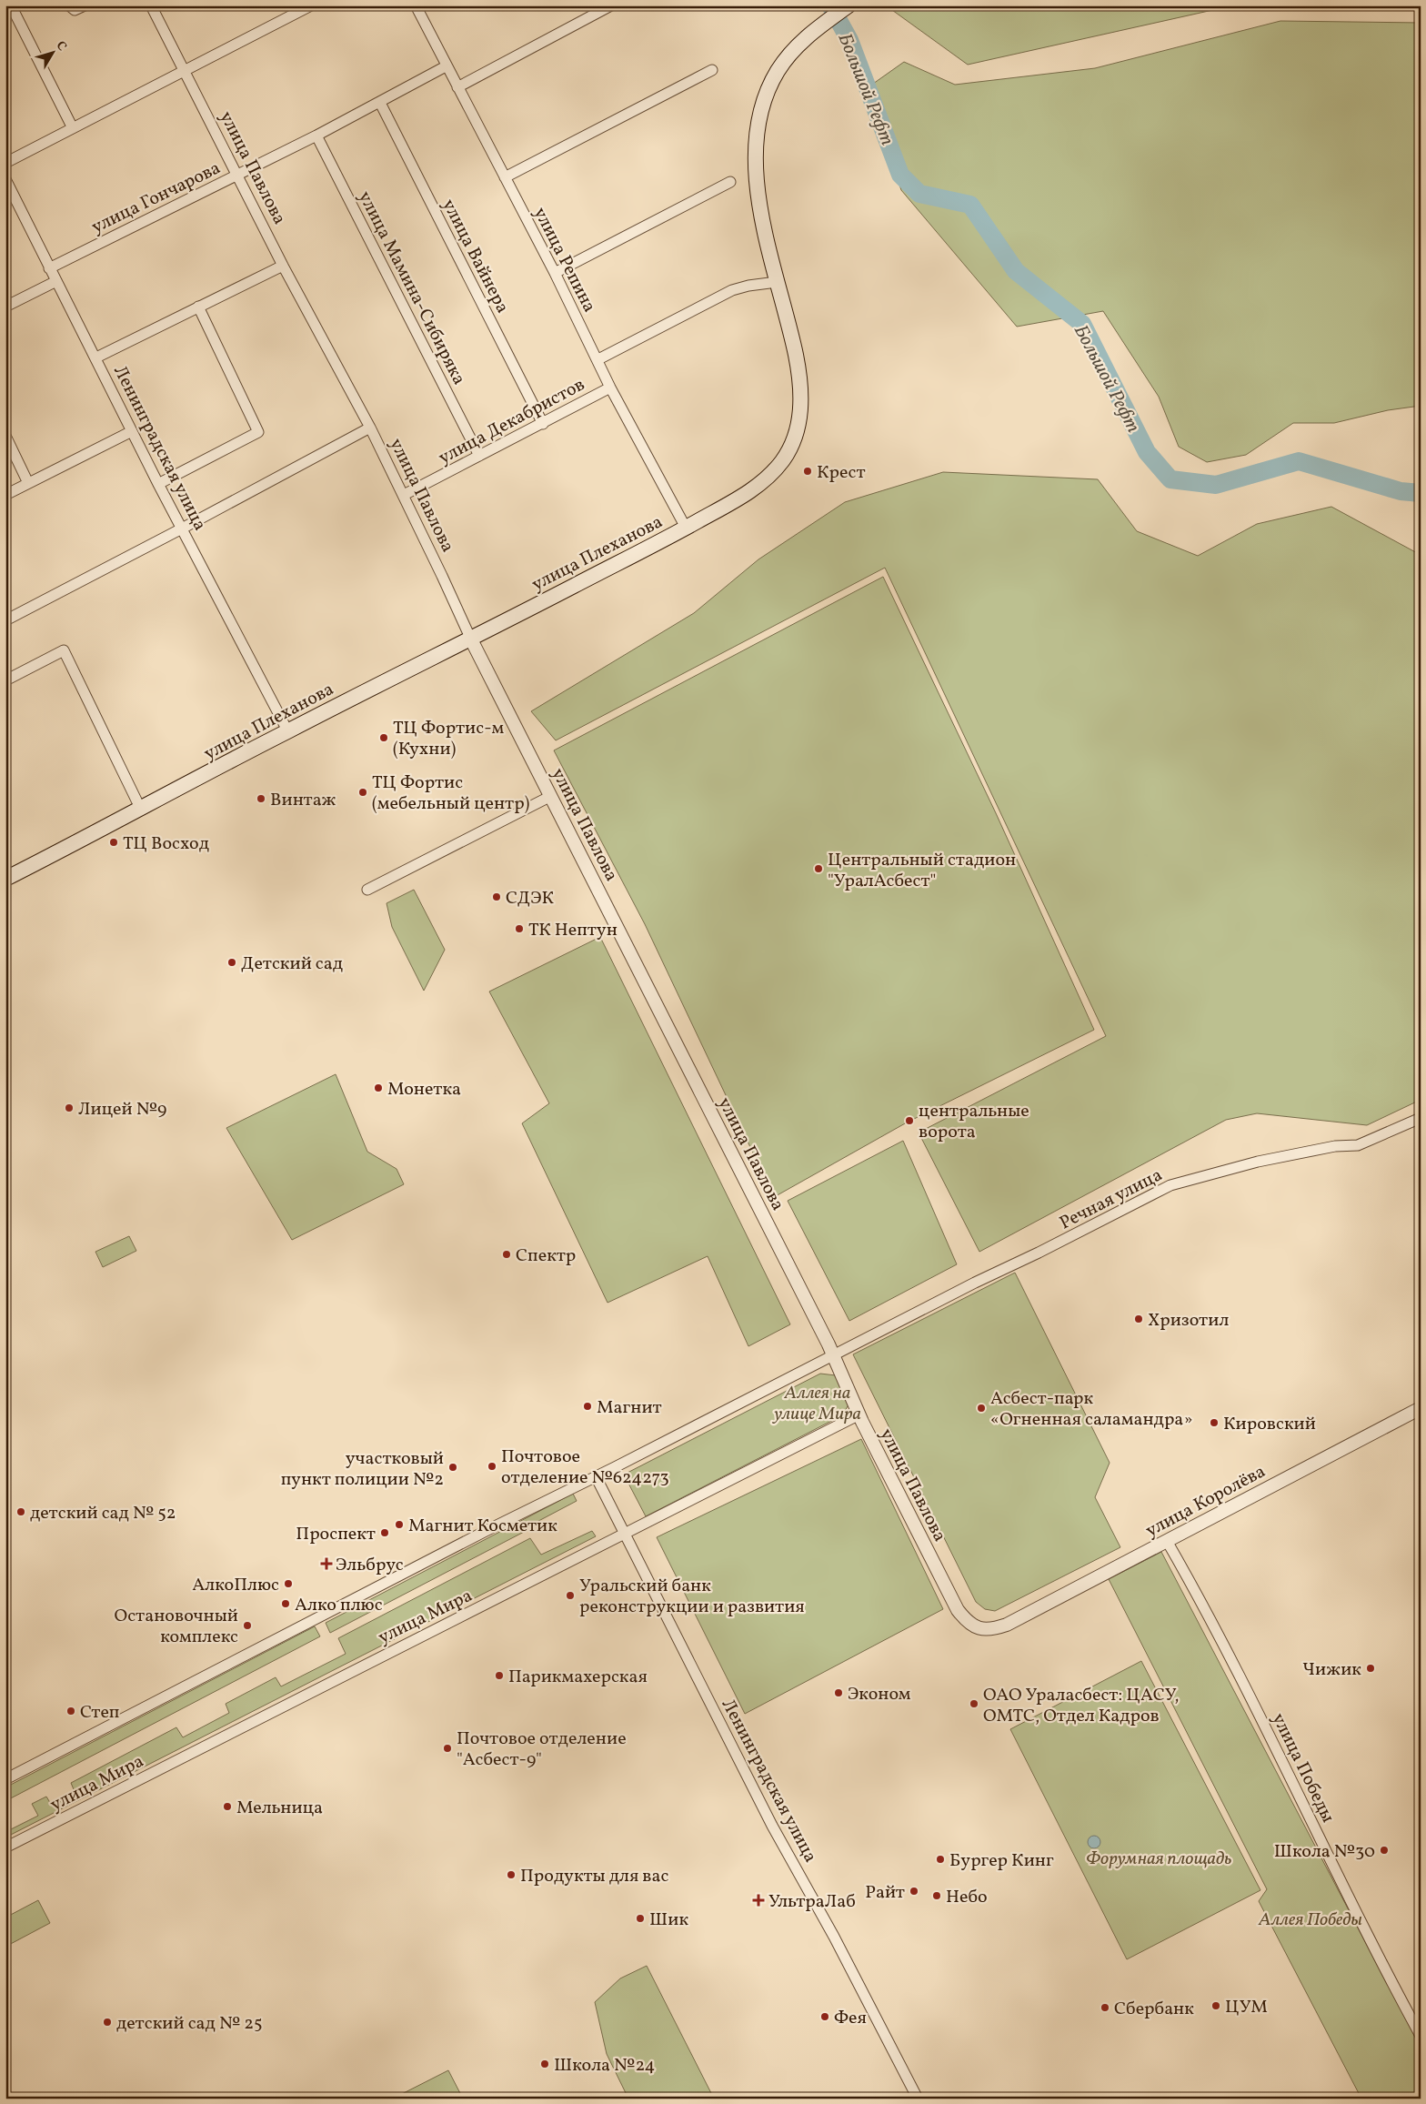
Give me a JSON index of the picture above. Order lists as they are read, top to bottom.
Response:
{
  "streets": {
    "main road": ["улица Плеханова"],
    "street": [
      "улица Павлова",
      "улица Гончарова",
      "улица Вайнера",
      "улица Репина",
      "улица Мамина-Сибиряка",
      "улица Декабристов",
      "Ленинградская улица",
      "Речная улица",
      "улица Королёва",
      "улица Мира",
      "улица Победы"
    ]
  },
  "crossings": [
    ["улица Павлова", "улица Гончарова"],
    ["улица Павлова", "улица Декабристов"],
    ["улица Павлова", "улица Плеханова"],
    ["улица Павлова", "Речная улица"],
    ["улица Павлова", "улица Королёва"],
    ["улица Павлова", "улица Мира"],
    ["улица Гончарова", "улица Вайнера"],
    ["улица Гончарова", "улица Репина"],
    ["улица Гончарова", "улица Мамина-Сибиряка"],
    ["улица Гончарова", "Ленинградская улица"],
    ["улица Вайнера", "улица Декабристов"],
    ["улица Репина", "улица Декабристов"],
    ["улица Репина", "улица Плеханова"],
    ["улица Мамина-Сибиряка", "улица Декабристов"],
    ["Ленинградская улица", "улица Плеханова"],
    ["Ленинградская улица", "улица Мира"],
    ["улица Королёва", "улица Победы"]
  ],
  "water": ["Большой Рефт"],
  "parks": ["Аллея на улице Мира", "Форумная площадь", "Аллея Победы"],
  "places": {
    "other": [
      "Крест",
      "ТЦ Фортис-м (Кухни)",
      "ТЦ Фортис (мебельный центр)",
      "Винтаж",
      "ТЦ Восход",
      "Центральный стадион \"УралАсбест\"",
      "СДЭК",
      "ТК Нептун",
      "Детский сад",
      "Монетка",
      "Лицей №9",
      "центральные ворота",
      "Спектр",
      "Хризотил",
      "Магнит",
      "Асбест-парк «Огненная саламандра»",
      "Кировский",
      "Почтовое отделение №624273",
      "участковый пункт полиции №2",
      "детский сад № 52",
      "Магнит Косметик",
      "Проспект",
      "АлкоПлюс",
      "Уральский банк реконструкции и развития",
      "Алко плюс",
      "Остановочный комплекс",
      "Чижик",
      "Парикмахерская",
      "Эконом",
      "ОАО Ураласбест: ЦАСУ, ОМТС, Отдел Кадров",
      "Степ",
      "Почтовое отделение \"Асбест-9\"",
      "Мельница",
      "Школа №30",
      "Бургер Кинг",
      "Продукты для вас",
      "Райт",
      "Небо",
      "Шик",
      "ЦУМ",
      "Сбербанк",
      "Фея",
      "детский сад № 25",
      "Школа №24"
    ],
    "health": ["Эльбрус", "УльтраЛаб"]
  },
  "north": "top right"
}
